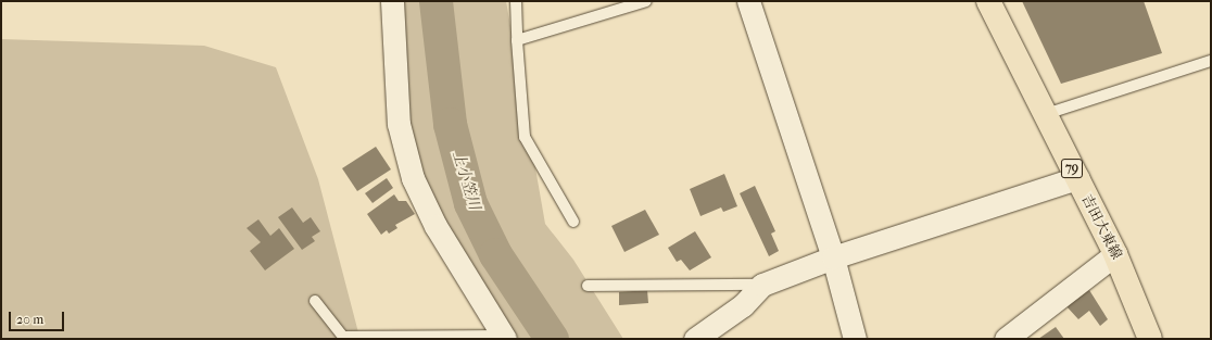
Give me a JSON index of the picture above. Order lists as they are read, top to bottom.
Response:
{
  "streets": {
    "main road": ["79", "吉田大東線"]
  },
  "water": ["上小笠川"],
  "scale_bar": "20 m"
}
